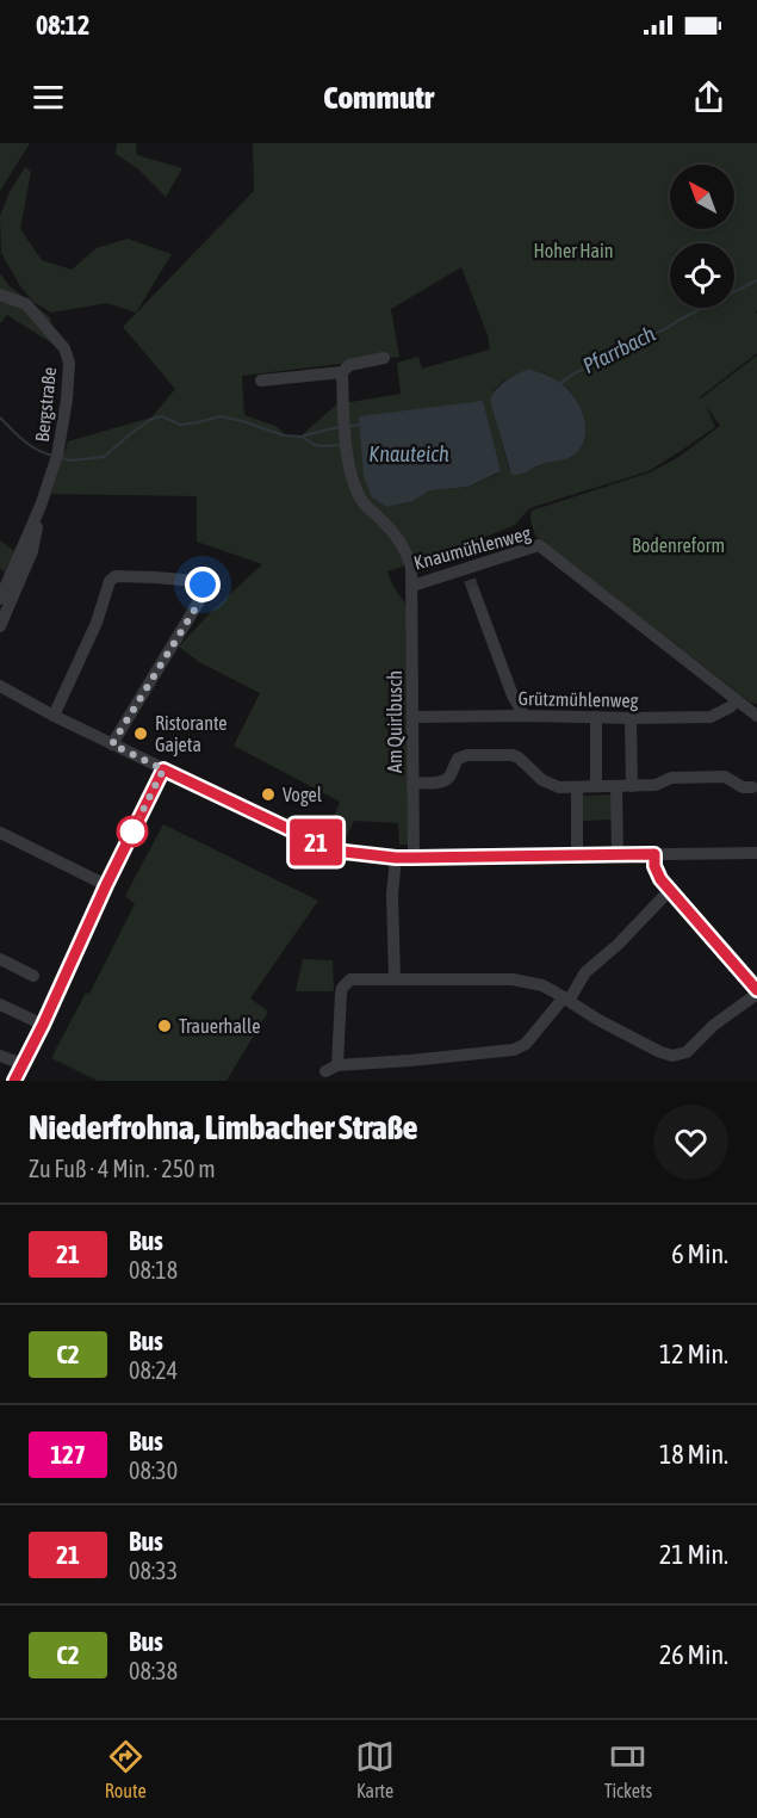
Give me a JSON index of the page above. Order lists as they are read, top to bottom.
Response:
{
  "streets": {
    "street": [
      "Bergstraße",
      "Knaumühlenweg",
      "Grützmühlenweg",
      "Am Quirlbusch"
    ]
  },
  "crossings": [
    ["Knaumühlenweg", "Grützmühlenweg"],
    ["Knaumühlenweg", "Am Quirlbusch"],
    ["Grützmühlenweg", "Am Quirlbusch"]
  ],
  "water": ["Pfarrbach", "Knauteich"],
  "parks": ["Hoher Hain", "Bodenreform"],
  "places": ["Ristorante Gajeta", "Vogel", "Trauerhalle"],
  "lines": ["bus line 21"],
  "north": "top left",
  "page": {
    "status": "08:12",
    "header": "Commutr",
    "on_map": "21",
    "heading": ["Niederfrohna, Limbacher Straße", "Zu Fuß · 4 Min. · 250 m"],
    "list": [
      {
        "mark": "21",
        "name": "Bus",
        "note": "08:18",
        "value": "6 Min."
      },
      {
        "mark": "C2",
        "name": "Bus",
        "note": "08:24",
        "value": "12 Min."
      },
      {
        "mark": "127",
        "name": "Bus",
        "note": "08:30",
        "value": "18 Min."
      },
      {
        "mark": "21",
        "name": "Bus",
        "note": "08:33",
        "value": "21 Min."
      },
      {
        "mark": "C2",
        "name": "Bus",
        "note": "08:38",
        "value": "26 Min."
      }
    ],
    "tabs": ["Route", "Karte", "Tickets"]
  }
}
